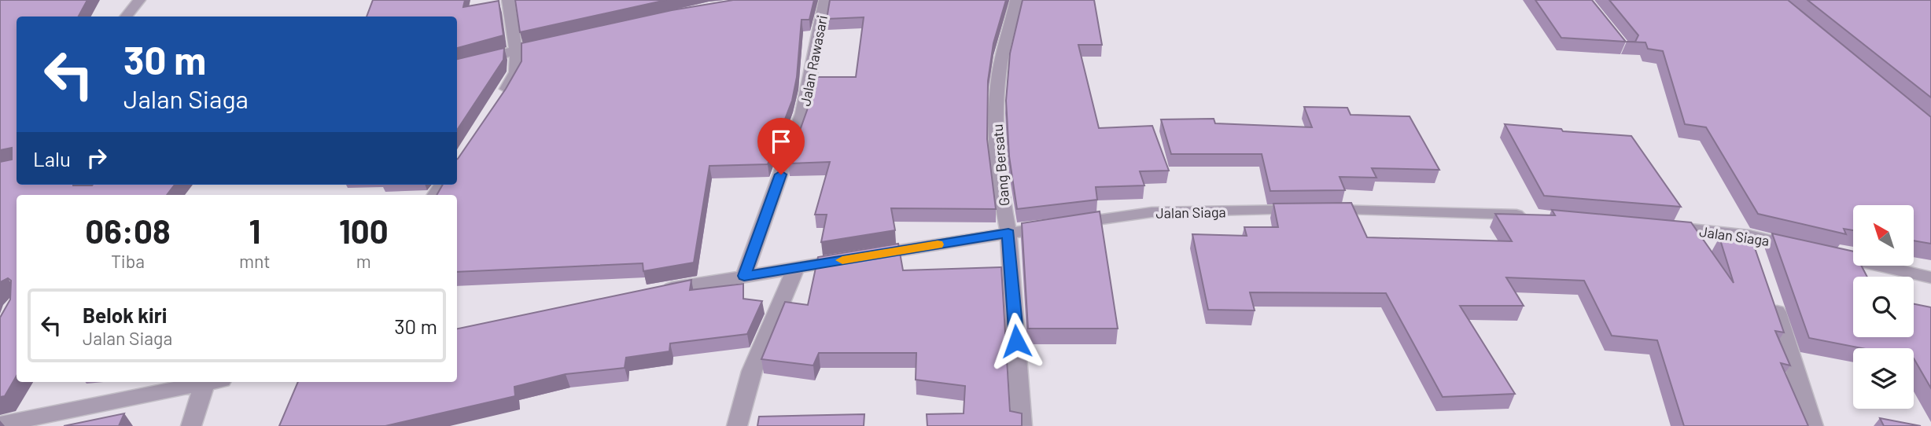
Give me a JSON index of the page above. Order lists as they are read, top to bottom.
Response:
{
  "streets": {
    "street": ["Jalan Rawasari", "Gang Bersatu", "Jalan Siaga"]
  },
  "crossings": [
    ["Jalan Rawasari", "Jalan Siaga"],
    ["Gang Bersatu", "Jalan Siaga"]
  ],
  "north": "top left",
  "page": {
    "turn": ["30 m", "Jalan Siaga"],
    "then": "Lalu",
    "eta": [
      "06:08",
      "Tiba",
      "1",
      "mnt",
      "100",
      "m"
    ],
    "list": [
      {
        "name": "Belok kiri",
        "note": "Jalan Siaga",
        "value": "30 m"
      }
    ]
  }
}
